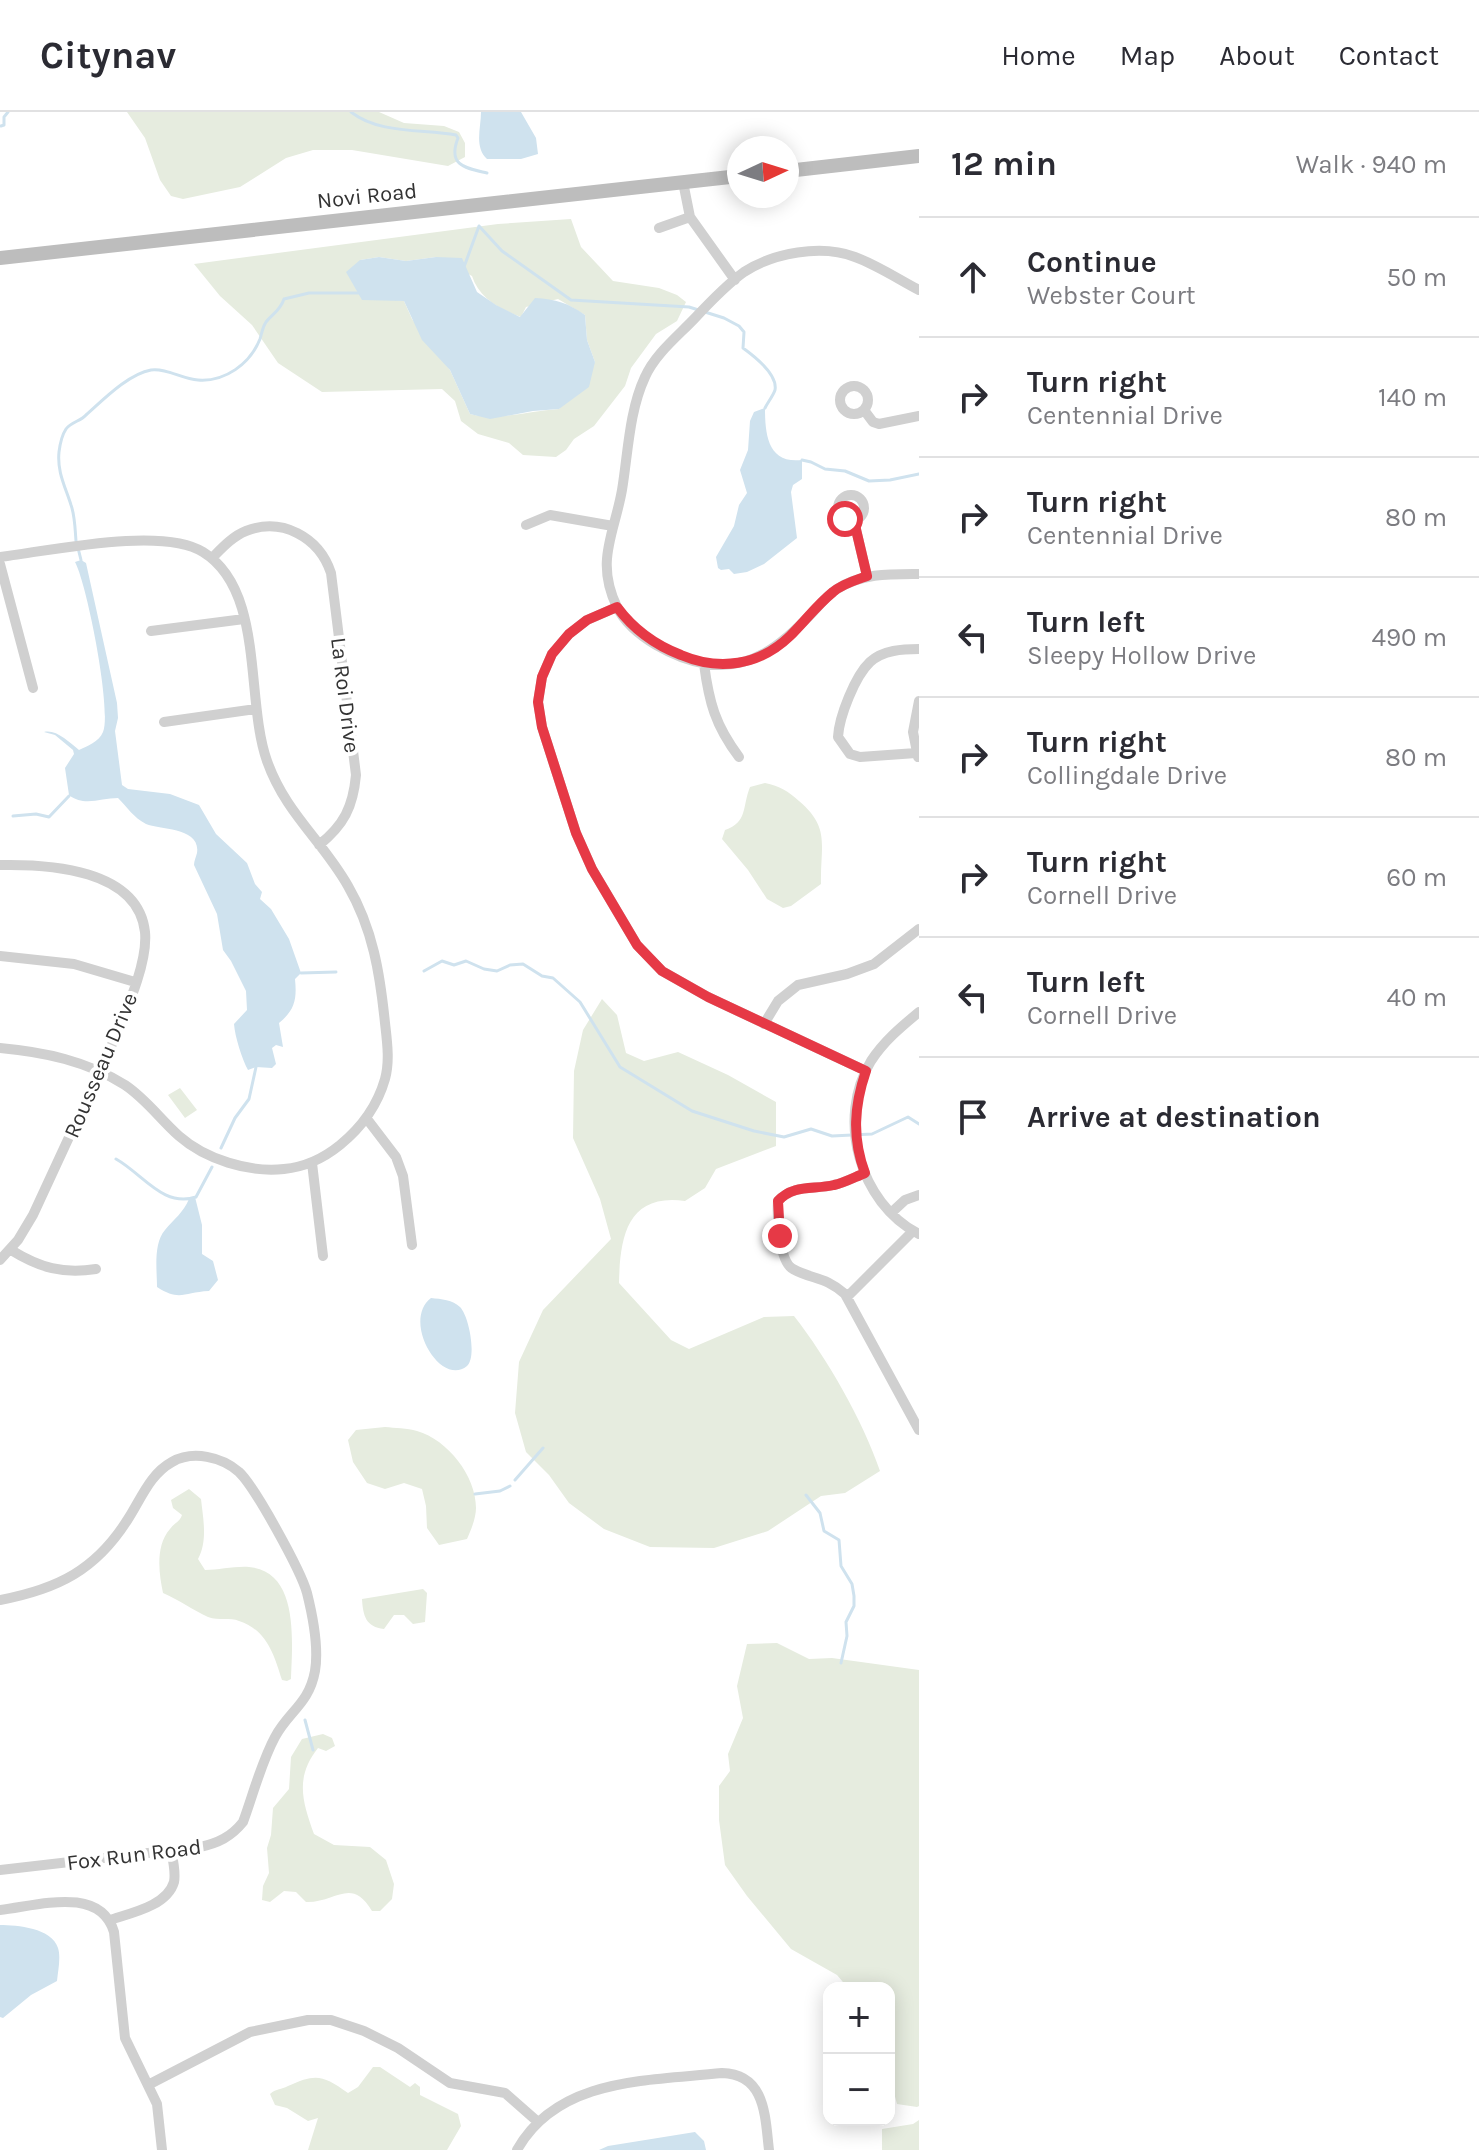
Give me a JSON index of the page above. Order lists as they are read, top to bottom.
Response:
{
  "streets": {
    "main road": ["Novi Road"],
    "street": ["La Roi Drive", "Rousseau Drive", "Fox Run Road"]
  },
  "north": "right",
  "page": {
    "header": "Citynav",
    "nav": [
      "Home",
      "Map",
      "About",
      "Contact"
    ],
    "heading": ["12 min", "Walk · 940 m"],
    "list": [
      ["Continue", "Webster Court", "50 m"],
      ["Turn right", "Centennial Drive", "140 m"],
      ["Turn right", "Centennial Drive", "80 m"],
      ["Turn left", "Sleepy Hollow Drive", "490 m"],
      ["Turn right", "Collingdale Drive", "80 m"],
      ["Turn right", "Cornell Drive", "60 m"],
      ["Turn left", "Cornell Drive", "40 m"],
      "Arrive at destination"
    ],
    "map_buttons": ["+", "−"]
  }
}
